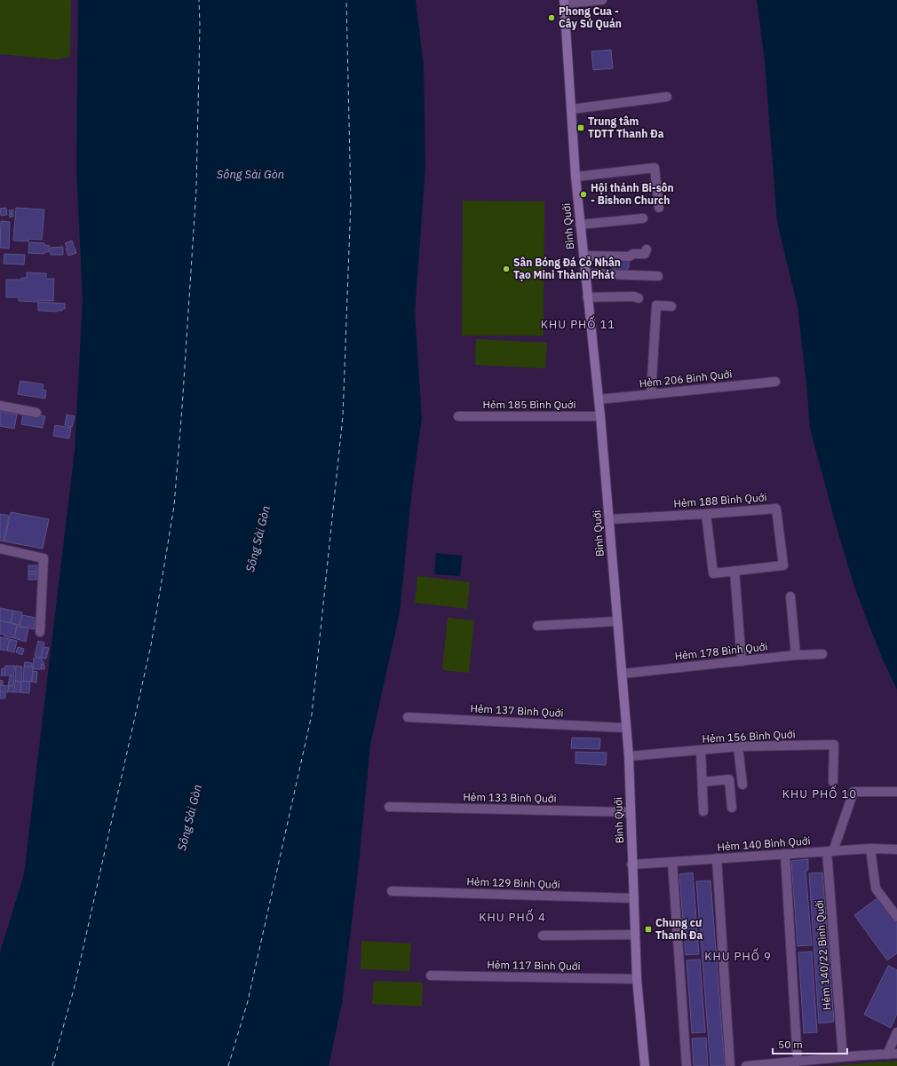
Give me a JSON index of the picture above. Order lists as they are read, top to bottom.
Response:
{
  "streets": {
    "main road": ["Bình Quới"],
    "street": [
      "Hẻm 206 Bình Quới",
      "Hẻm 185 Bình Quới",
      "Hẻm 188 Bình Quới",
      "Hẻm 178 Bình Quới",
      "Hẻm 137 Bình Quới",
      "Hẻm 156 Bình Quới",
      "Hẻm 133 Bình Quới",
      "Hẻm 140 Bình Quới",
      "Hẻm 129 Bình Quới",
      "Hẻm 140/22 Bình Quới",
      "Hẻm 117 Bình Quới"
    ]
  },
  "crossings": [
    ["Bình Quới", "Hẻm 206 Bình Quới"],
    ["Bình Quới", "Hẻm 185 Bình Quới"],
    ["Bình Quới", "Hẻm 188 Bình Quới"],
    ["Bình Quới", "Hẻm 178 Bình Quới"],
    ["Bình Quới", "Hẻm 137 Bình Quới"],
    ["Bình Quới", "Hẻm 156 Bình Quới"],
    ["Bình Quới", "Hẻm 133 Bình Quới"],
    ["Bình Quới", "Hẻm 140 Bình Quới"],
    ["Bình Quới", "Hẻm 129 Bình Quới"],
    ["Bình Quới", "Hẻm 117 Bình Quới"],
    ["Hẻm 140 Bình Quới", "Hẻm 140/22 Bình Quới"]
  ],
  "districts": [
    "KHU PHỐ 11",
    "KHU PHỐ 10",
    "KHU PHỐ 4",
    "KHU PHỐ 9"
  ],
  "water": ["Sông Sài Gòn"],
  "places": {
    "other": ["Phong Cua - Cây Sứ Quán", "Hội thánh Bi-sôn - Bishon Church", "Sân Bóng Đá Cỏ Nhân Tạo Mini Thành Phát"],
    "transit": ["Trung tâm TDTT Thanh Đa", "Chung cư Thanh Đa"]
  },
  "scale_bar": "50 m"
}
